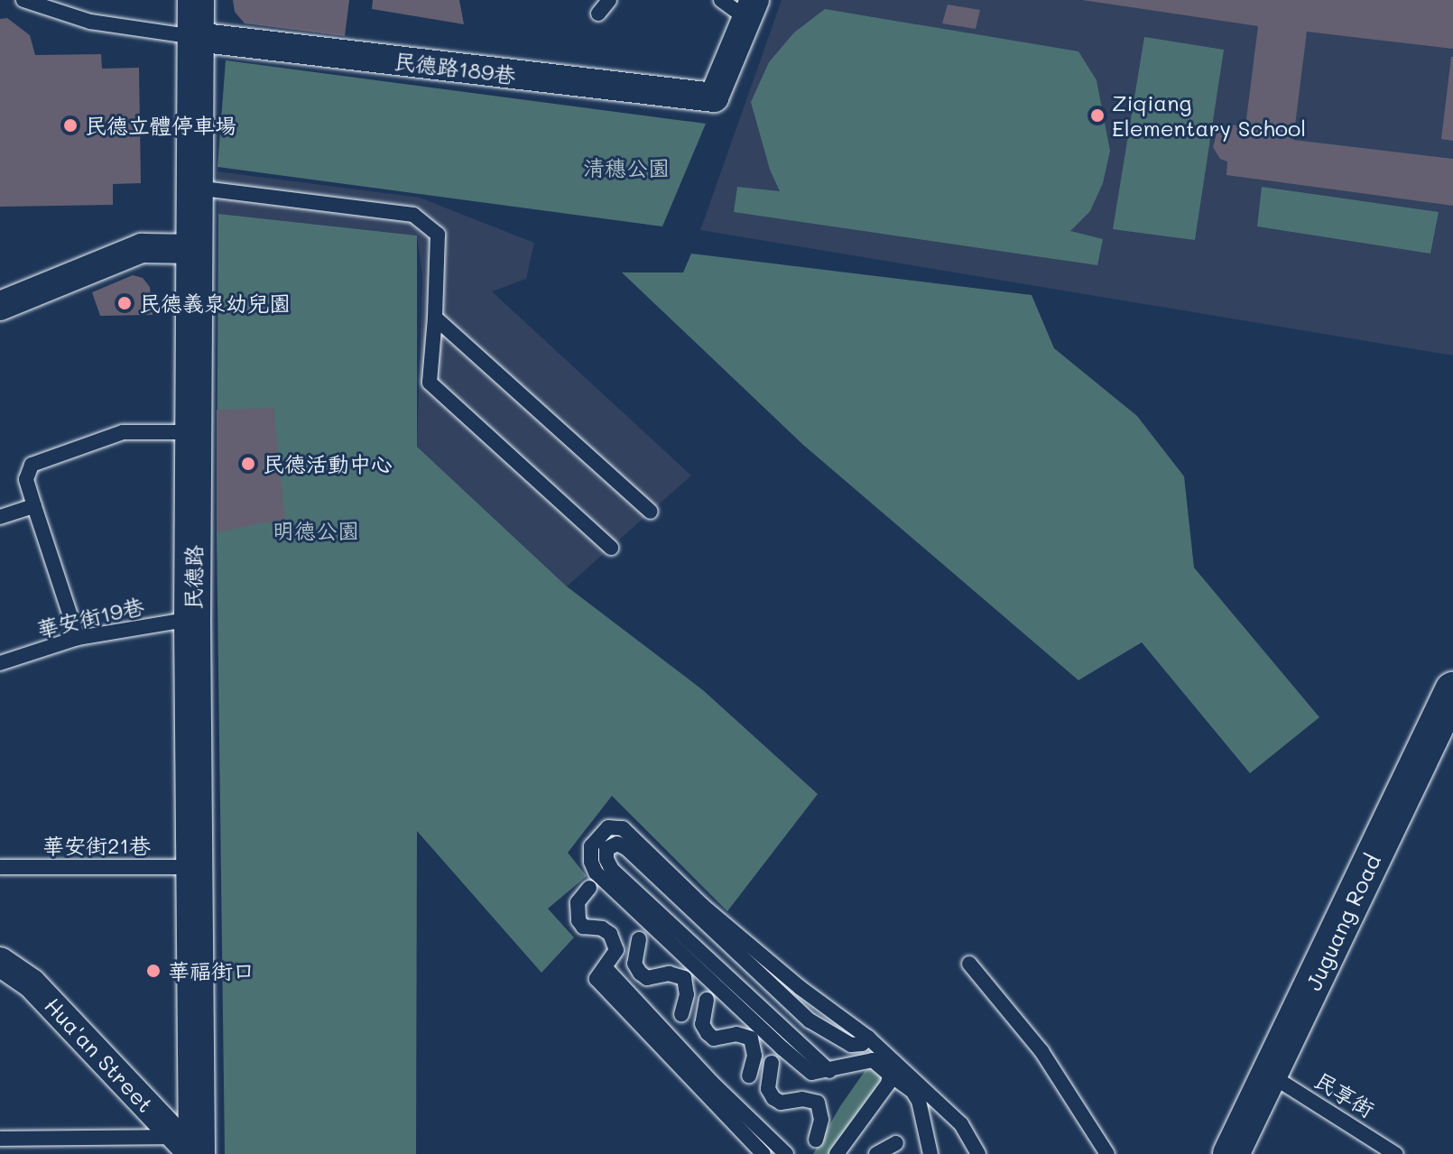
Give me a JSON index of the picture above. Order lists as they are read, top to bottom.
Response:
{
  "streets": {
    "street": [
      "民德路189巷",
      "民德路",
      "Juguang Road",
      "Hua'an Street"
    ],
    "lane": ["華安街19巷", "華安街21巷", "民享街"]
  },
  "crossings": [
    ["民德路189巷", "民德路"],
    ["民德路", "華安街19巷"],
    ["民德路", "華安街21巷"],
    ["民德路", "Hua'an Street"],
    ["Juguang Road", "民享街"]
  ],
  "parks": ["清穗公園", "明德公園"],
  "places": [
    "Ziqiang Elementary School",
    "民德立體停車場",
    "民德義泉幼兒園",
    "民德活動中心",
    "華福街口"
  ]
}
